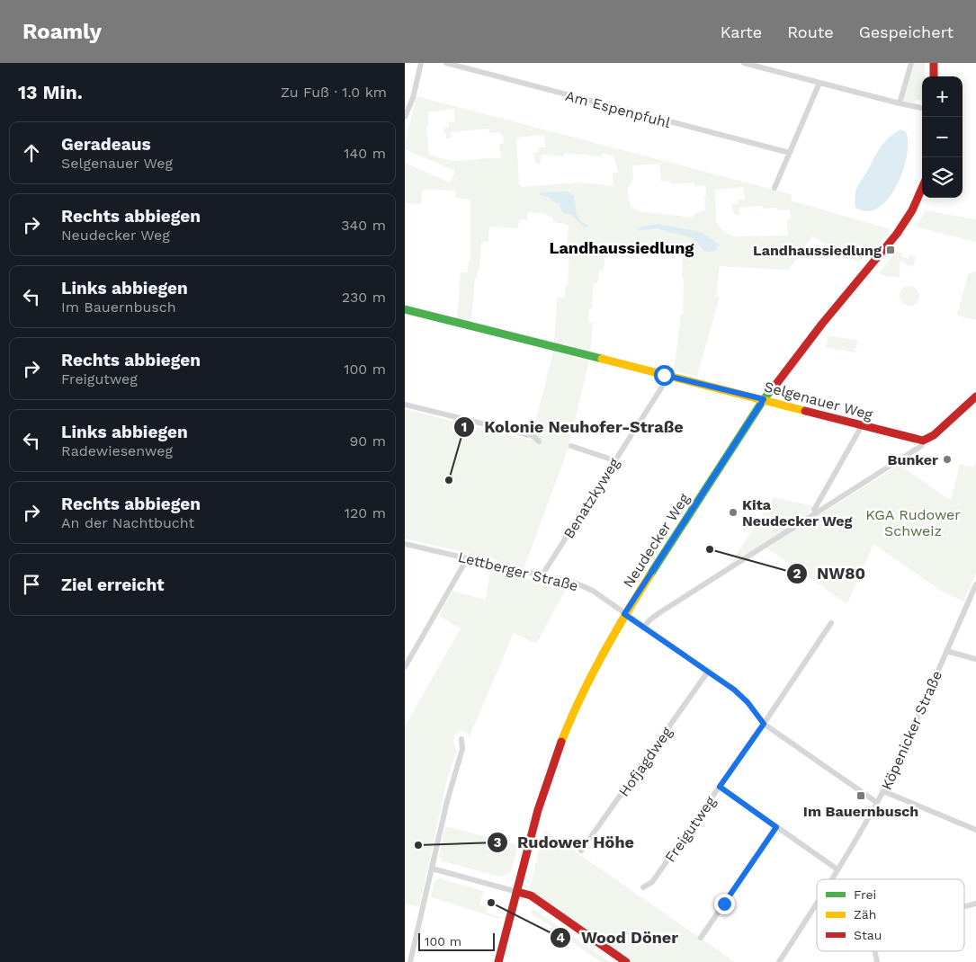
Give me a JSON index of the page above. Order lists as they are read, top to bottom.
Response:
{
  "streets": {
    "street": [
      "Am Espenpfuhl",
      "Selgenauer Weg",
      "Benatzkyweg",
      "Neudecker Weg",
      "Lettberger Straße",
      "Köpenicker Straße",
      "Hofjagdweg",
      "Freigutweg"
    ]
  },
  "crossings": [
    ["Selgenauer Weg", "Benatzkyweg"],
    ["Selgenauer Weg", "Neudecker Weg"],
    ["Benatzkyweg", "Lettberger Straße"],
    ["Neudecker Weg", "Lettberger Straße"]
  ],
  "districts": ["Landhaussiedlung"],
  "parks": ["KGA Rudower Schweiz"],
  "places": {
    "transit": ["Landhaussiedlung", "Im Bauernbusch"],
    "other": [
      "Bunker",
      "Kolonie Neuhofer-Straße",
      "Kita Neudecker Weg",
      "NW80",
      "Rudower Höhe",
      "Wood Döner"
    ]
  },
  "legend": ["Frei", "Zäh", "Stau"],
  "scale_bar": "100 m",
  "page": {
    "header": "Roamly",
    "nav": ["Karte", "Route", "Gespeichert"],
    "heading": ["13 Min.", "Zu Fuß · 1.0 km"],
    "map_buttons": ["+", "−"],
    "list": [
      ["Geradeaus", "Selgenauer Weg", "140 m"],
      ["Rechts abbiegen", "Neudecker Weg", "340 m"],
      ["Links abbiegen", "Im Bauernbusch", "230 m"],
      ["Rechts abbiegen", "Freigutweg", "100 m"],
      ["Links abbiegen", "Radewiesenweg", "90 m"],
      ["Rechts abbiegen", "An der Nachtbucht", "120 m"],
      "Ziel erreicht"
    ],
    "scale": "100 m"
  }
}
